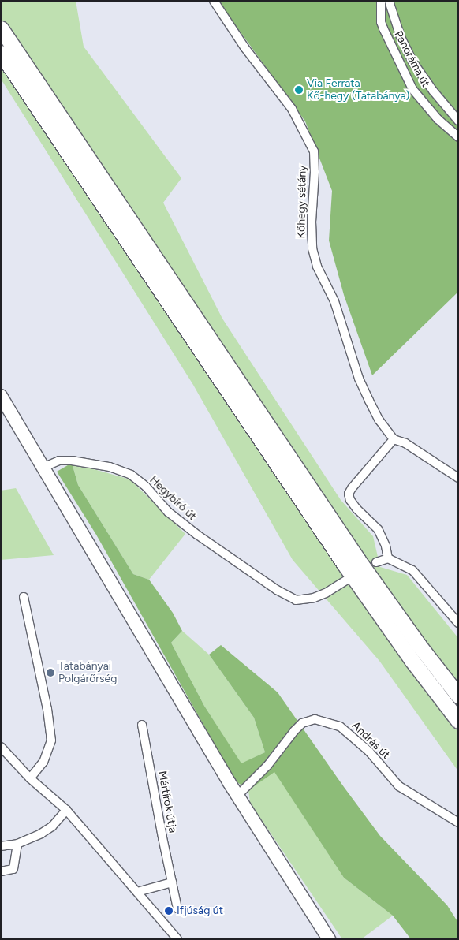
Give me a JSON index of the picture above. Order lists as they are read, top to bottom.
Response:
{
  "streets": {
    "street": [
      "Panoráma út",
      "Kőhegy sétány",
      "Hegybíró út",
      "András út",
      "Mártírok útja"
    ]
  },
  "places": ["Via Ferrata Kő-hegy (Tatabánya)", "Tatabányai Polgárőrség", "Ifjúság út"]
}
